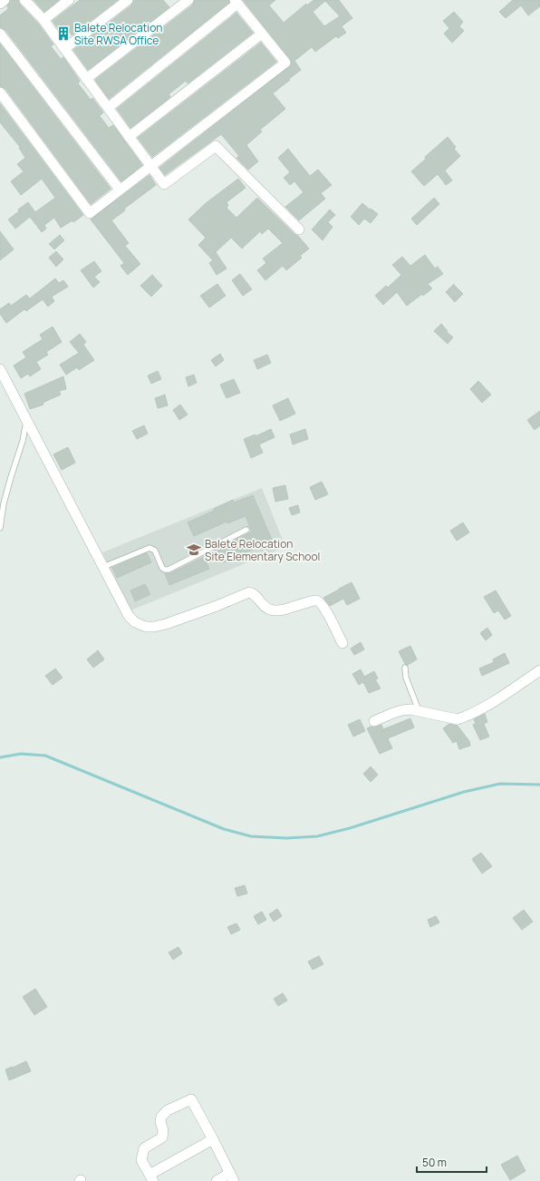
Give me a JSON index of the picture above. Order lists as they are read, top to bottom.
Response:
{
  "places": {
    "building": ["Balete Relocation Site RWSA Office"],
    "school or university": ["Balete Relocation Site Elementary School"]
  },
  "scale_bar": "50 m"
}
